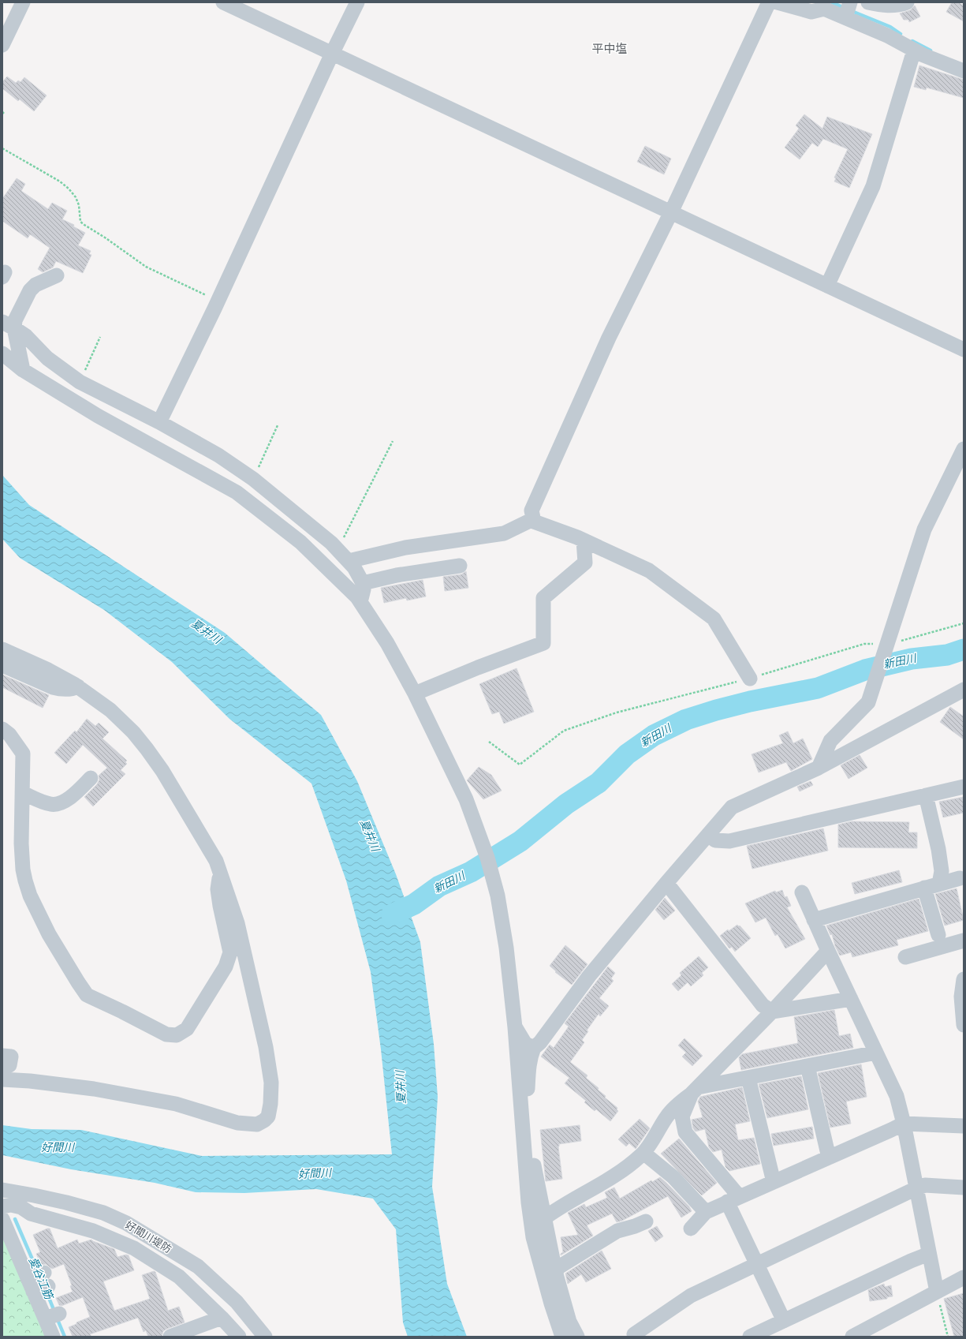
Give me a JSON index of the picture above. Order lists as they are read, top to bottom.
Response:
{
  "streets": {
    "street": ["好間川堤防"]
  },
  "districts": ["平中塩"],
  "water": [
    "夏井川",
    "新田川",
    "好間川",
    "愛谷江筋"
  ]
}
